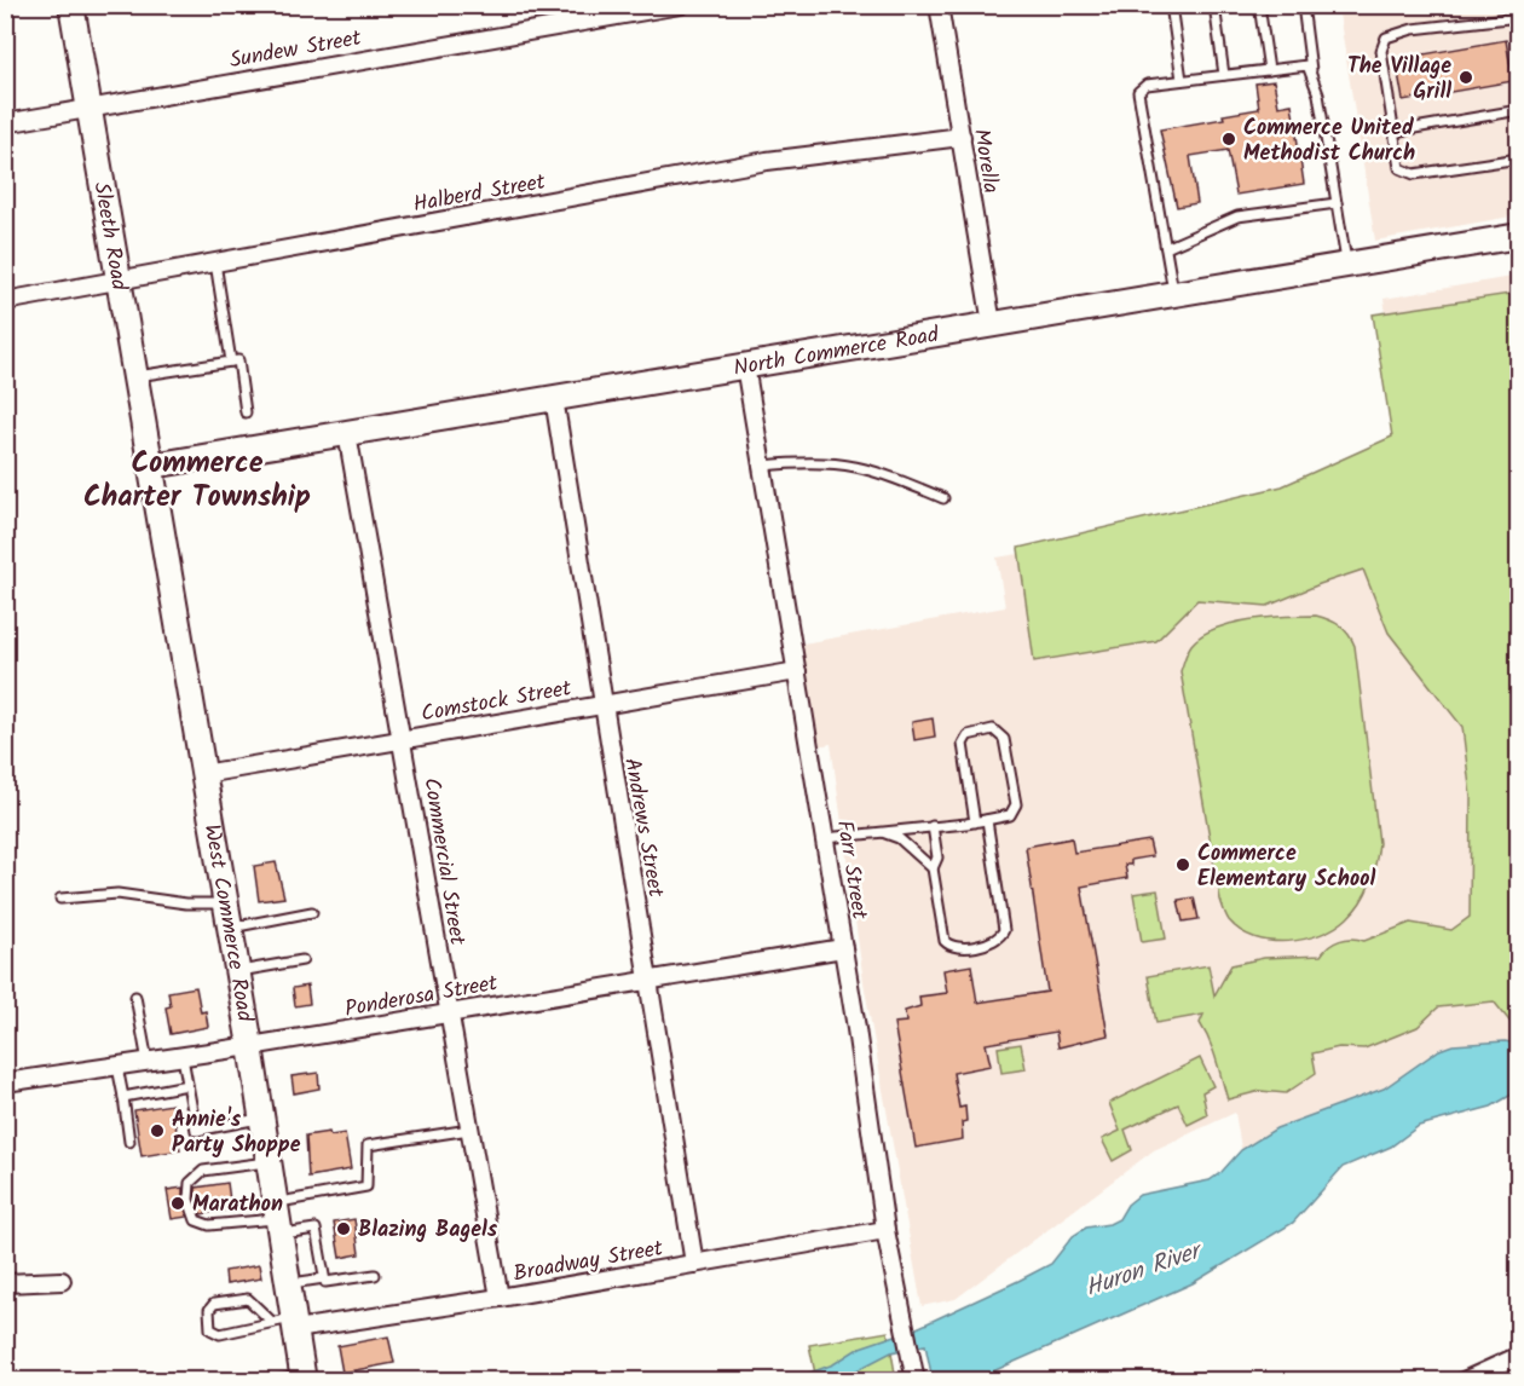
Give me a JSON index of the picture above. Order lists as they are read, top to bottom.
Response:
{
  "streets": {
    "main road": ["Sleeth Road", "North Commerce Road", "West Commerce Road"],
    "street": [
      "Sundew Street",
      "Morella",
      "Halberd Street",
      "Comstock Street",
      "Andrews Street",
      "Commercial Street",
      "Farr Street",
      "Ponderosa Street",
      "Broadway Street"
    ]
  },
  "crossings": [
    ["Sundew Street", "Sleeth Road"],
    ["Morella", "Halberd Street"],
    ["Morella", "North Commerce Road"],
    ["Halberd Street", "Sleeth Road"],
    ["Sleeth Road", "North Commerce Road"],
    ["Sleeth Road", "West Commerce Road"],
    ["North Commerce Road", "Andrews Street"],
    ["North Commerce Road", "Commercial Street"],
    ["North Commerce Road", "Farr Street"],
    ["North Commerce Road", "West Commerce Road"],
    ["Comstock Street", "Andrews Street"],
    ["Comstock Street", "Commercial Street"],
    ["Comstock Street", "Farr Street"],
    ["Comstock Street", "West Commerce Road"],
    ["Andrews Street", "Ponderosa Street"],
    ["Andrews Street", "Broadway Street"],
    ["Commercial Street", "Ponderosa Street"],
    ["Commercial Street", "Broadway Street"],
    ["Farr Street", "Ponderosa Street"],
    ["Farr Street", "Broadway Street"],
    ["West Commerce Road", "Ponderosa Street"],
    ["West Commerce Road", "Broadway Street"]
  ],
  "districts": ["Commerce Charter Township"],
  "water": ["Huron River"],
  "places": [
    "The Village Grill",
    "Commerce United Methodist Church",
    "Commerce Elementary School",
    "Annie's Party Shoppe",
    "Marathon",
    "Blazing Bagels"
  ]
}
